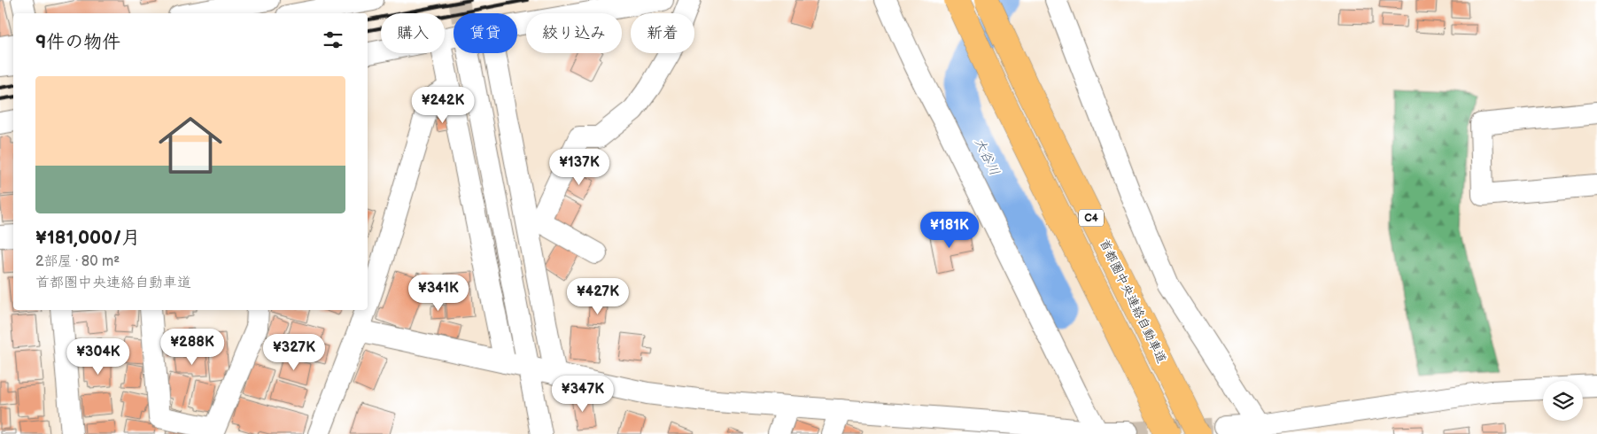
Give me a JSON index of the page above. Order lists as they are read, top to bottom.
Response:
{
  "streets": {
    "highway": ["C4", "首都圏中央連絡自動車道"]
  },
  "water": ["大谷川"],
  "page": {
    "chip": [
      "購入",
      "賃貸",
      "絞り込み",
      "新着"
    ],
    "heading": "9件の物件",
    "list": [
      {
        "name": "¥181,000/月",
        "note": "2部屋 · 80 m² · 首都圏中央連絡自動車道"
      }
    ],
    "price": [
      "¥242K",
      "¥137K",
      "¥181K",
      "¥341K",
      "¥427K",
      "¥288K",
      "¥327K",
      "¥304K",
      "¥347K"
    ]
  }
}
